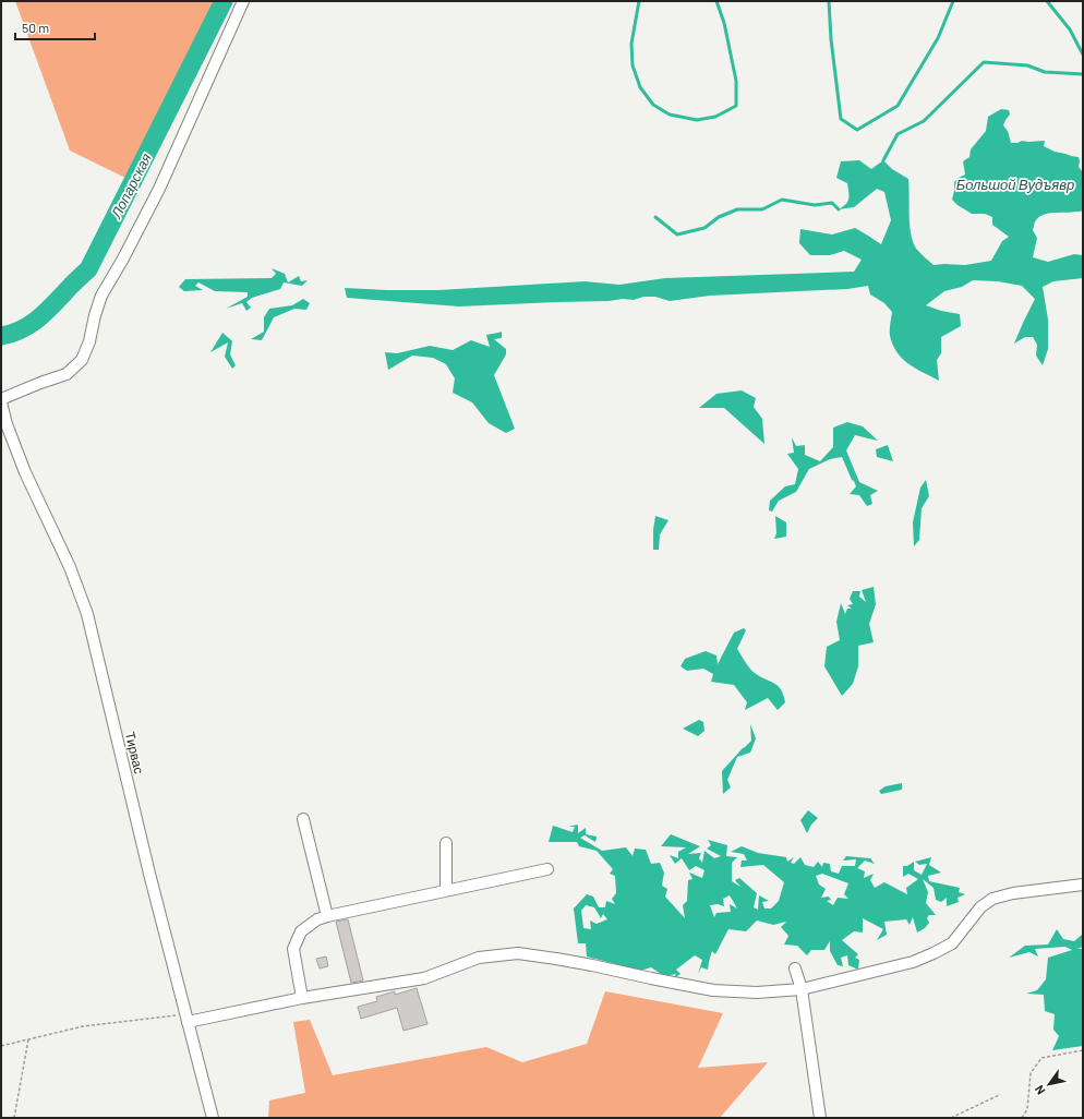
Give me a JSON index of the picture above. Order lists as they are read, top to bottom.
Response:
{
  "streets": {
    "street": ["Тирвас"]
  },
  "water": ["Большой Вудъявр", "Лопарская"],
  "scale_bar": "50 m",
  "north": "bottom left"
}
